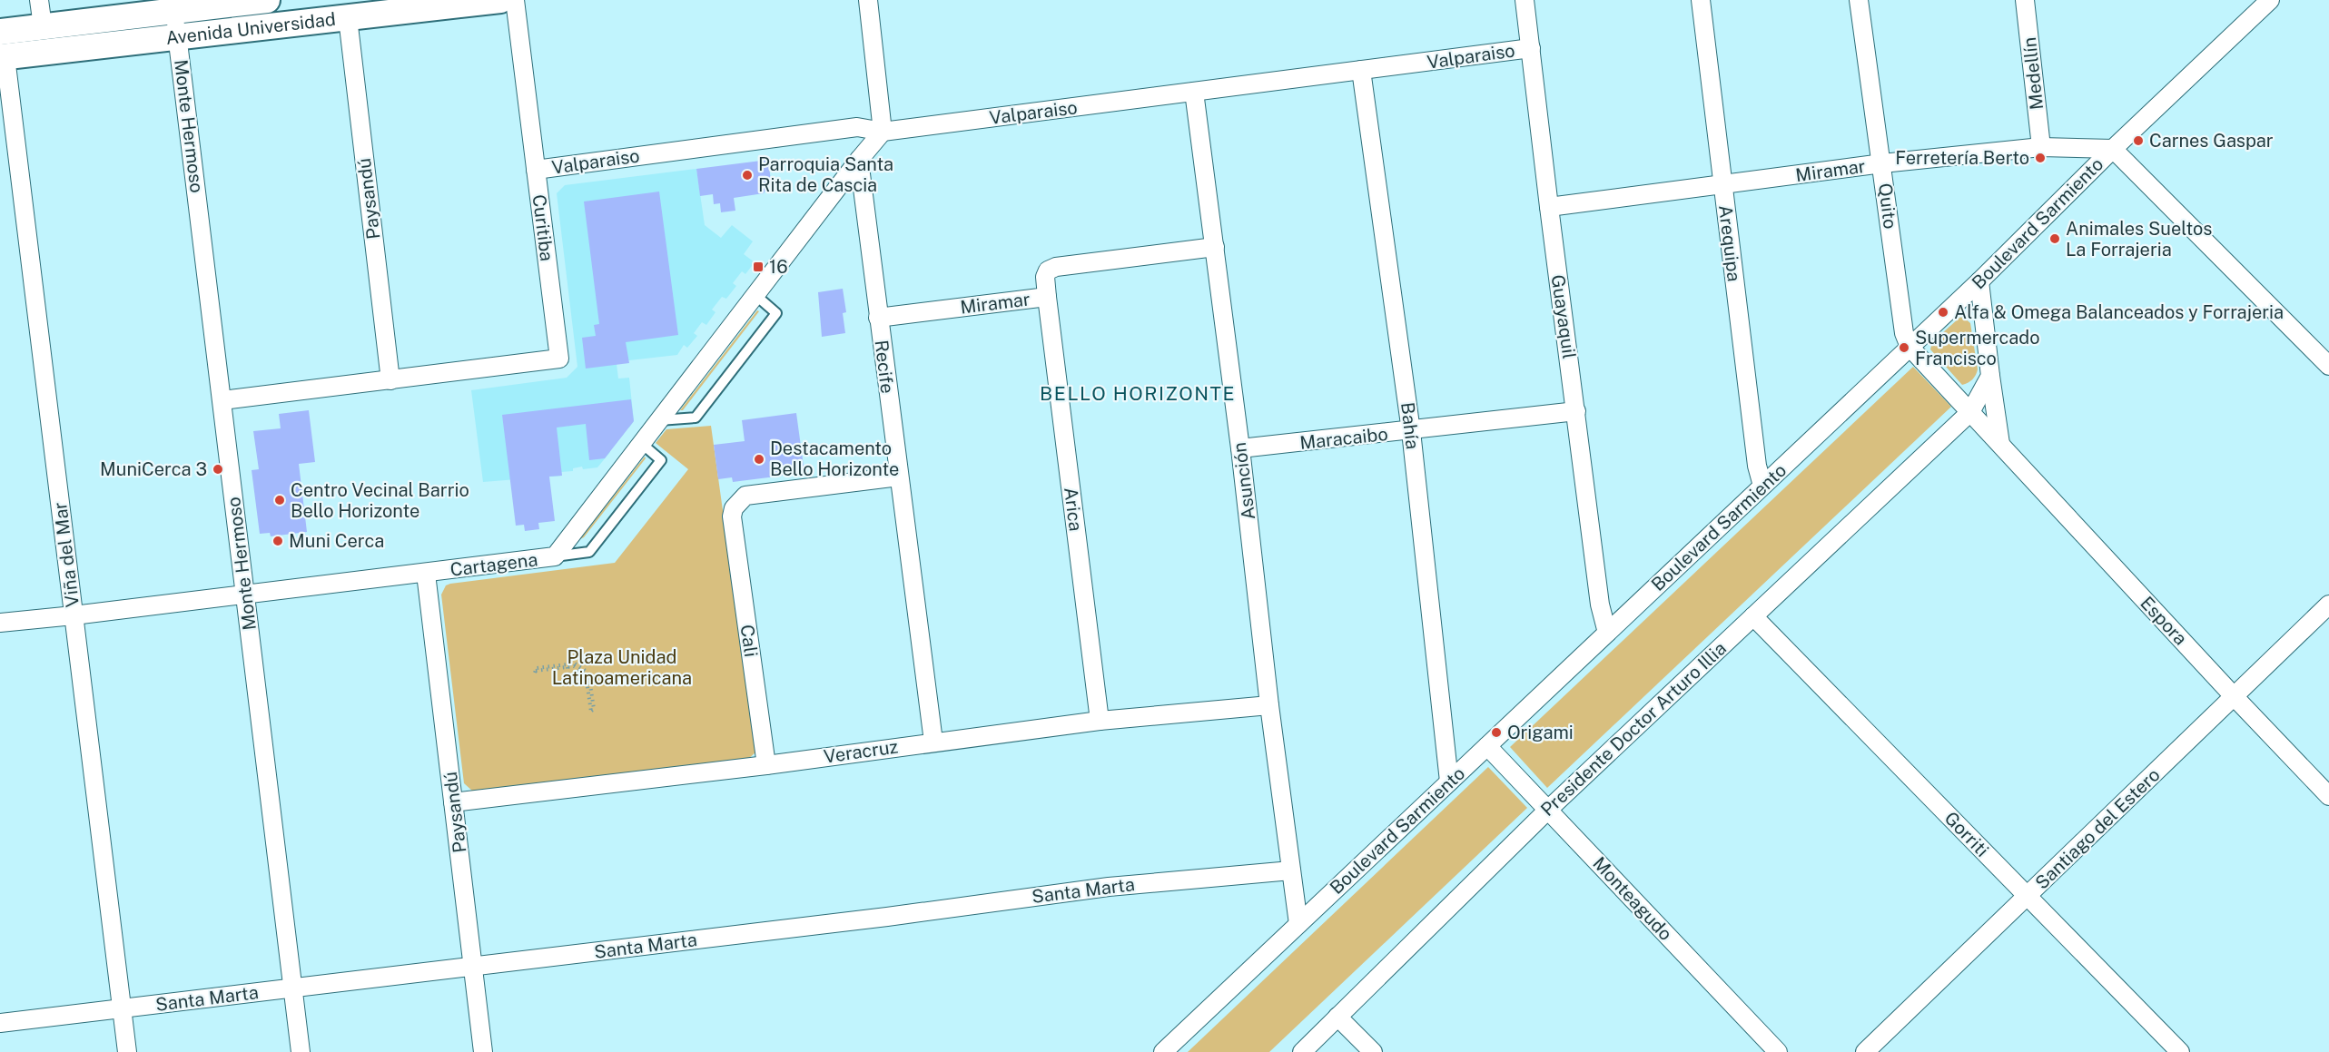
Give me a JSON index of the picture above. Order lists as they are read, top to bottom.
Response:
{
  "streets": {
    "main road": ["Avenida Universidad"],
    "street": [
      "Valparaiso",
      "Medellín",
      "Monte Hermoso",
      "Miramar",
      "Paysandú",
      "Quito",
      "Boulevard Sarmiento",
      "Curitiba",
      "Arequipa",
      "Guayaquil",
      "Recife",
      "Bahía",
      "Maracaibo",
      "Asunción",
      "Arica",
      "Viña del Mar",
      "Cartagena",
      "Espora",
      "Cali",
      "Presidente Doctor Arturo Illia",
      "Veracruz",
      "Santiago del Estero",
      "Gorriti",
      "Santa Marta",
      "Monteagudo"
    ]
  },
  "crossings": [
    ["Avenida Universidad", "Monte Hermoso"],
    ["Avenida Universidad", "Paysandú"],
    ["Avenida Universidad", "Viña del Mar"],
    ["Valparaiso", "Curitiba"],
    ["Valparaiso", "Guayaquil"],
    ["Valparaiso", "Bahía"],
    ["Valparaiso", "Asunción"],
    ["Medellín", "Miramar"],
    ["Monte Hermoso", "Cartagena"],
    ["Monte Hermoso", "Santa Marta"],
    ["Miramar", "Quito"],
    ["Miramar", "Boulevard Sarmiento"],
    ["Miramar", "Arequipa"],
    ["Miramar", "Guayaquil"],
    ["Miramar", "Recife"],
    ["Miramar", "Asunción"],
    ["Miramar", "Arica"],
    ["Paysandú", "Curitiba"],
    ["Paysandú", "Cartagena"],
    ["Paysandú", "Veracruz"],
    ["Paysandú", "Santa Marta"],
    ["Quito", "Boulevard Sarmiento"],
    ["Quito", "Espora"],
    ["Boulevard Sarmiento", "Arequipa"],
    ["Boulevard Sarmiento", "Guayaquil"],
    ["Boulevard Sarmiento", "Bahía"],
    ["Boulevard Sarmiento", "Asunción"],
    ["Boulevard Sarmiento", "Espora"],
    ["Boulevard Sarmiento", "Monteagudo"],
    ["Guayaquil", "Maracaibo"],
    ["Recife", "Cartagena"],
    ["Recife", "Cali"],
    ["Recife", "Veracruz"],
    ["Bahía", "Maracaibo"],
    ["Maracaibo", "Asunción"],
    ["Asunción", "Veracruz"],
    ["Asunción", "Santa Marta"],
    ["Arica", "Veracruz"],
    ["Viña del Mar", "Cartagena"],
    ["Viña del Mar", "Santa Marta"],
    ["Espora", "Presidente Doctor Arturo Illia"],
    ["Espora", "Santiago del Estero"],
    ["Cali", "Veracruz"],
    ["Presidente Doctor Arturo Illia", "Gorriti"],
    ["Presidente Doctor Arturo Illia", "Monteagudo"],
    ["Santiago del Estero", "Gorriti"]
  ],
  "districts": ["BELLO HORIZONTE"],
  "parks": ["Plaza Unidad Latinoamericana"],
  "places": {
    "other": [
      "Carnes Gaspar",
      "Ferretería Berto",
      "Parroquia Santa Rita de Cascia",
      "Animales Sueltos La Forrajeria",
      "Alfa & Omega Balanceados y Forrajeria",
      "Supermercado Francisco",
      "Destacamento Bello Horizonte",
      "MuniCerca 3",
      "Centro Vecinal Barrio Bello Horizonte",
      "Muni Cerca",
      "Origami"
    ],
    "transit": ["16"]
  }
}
